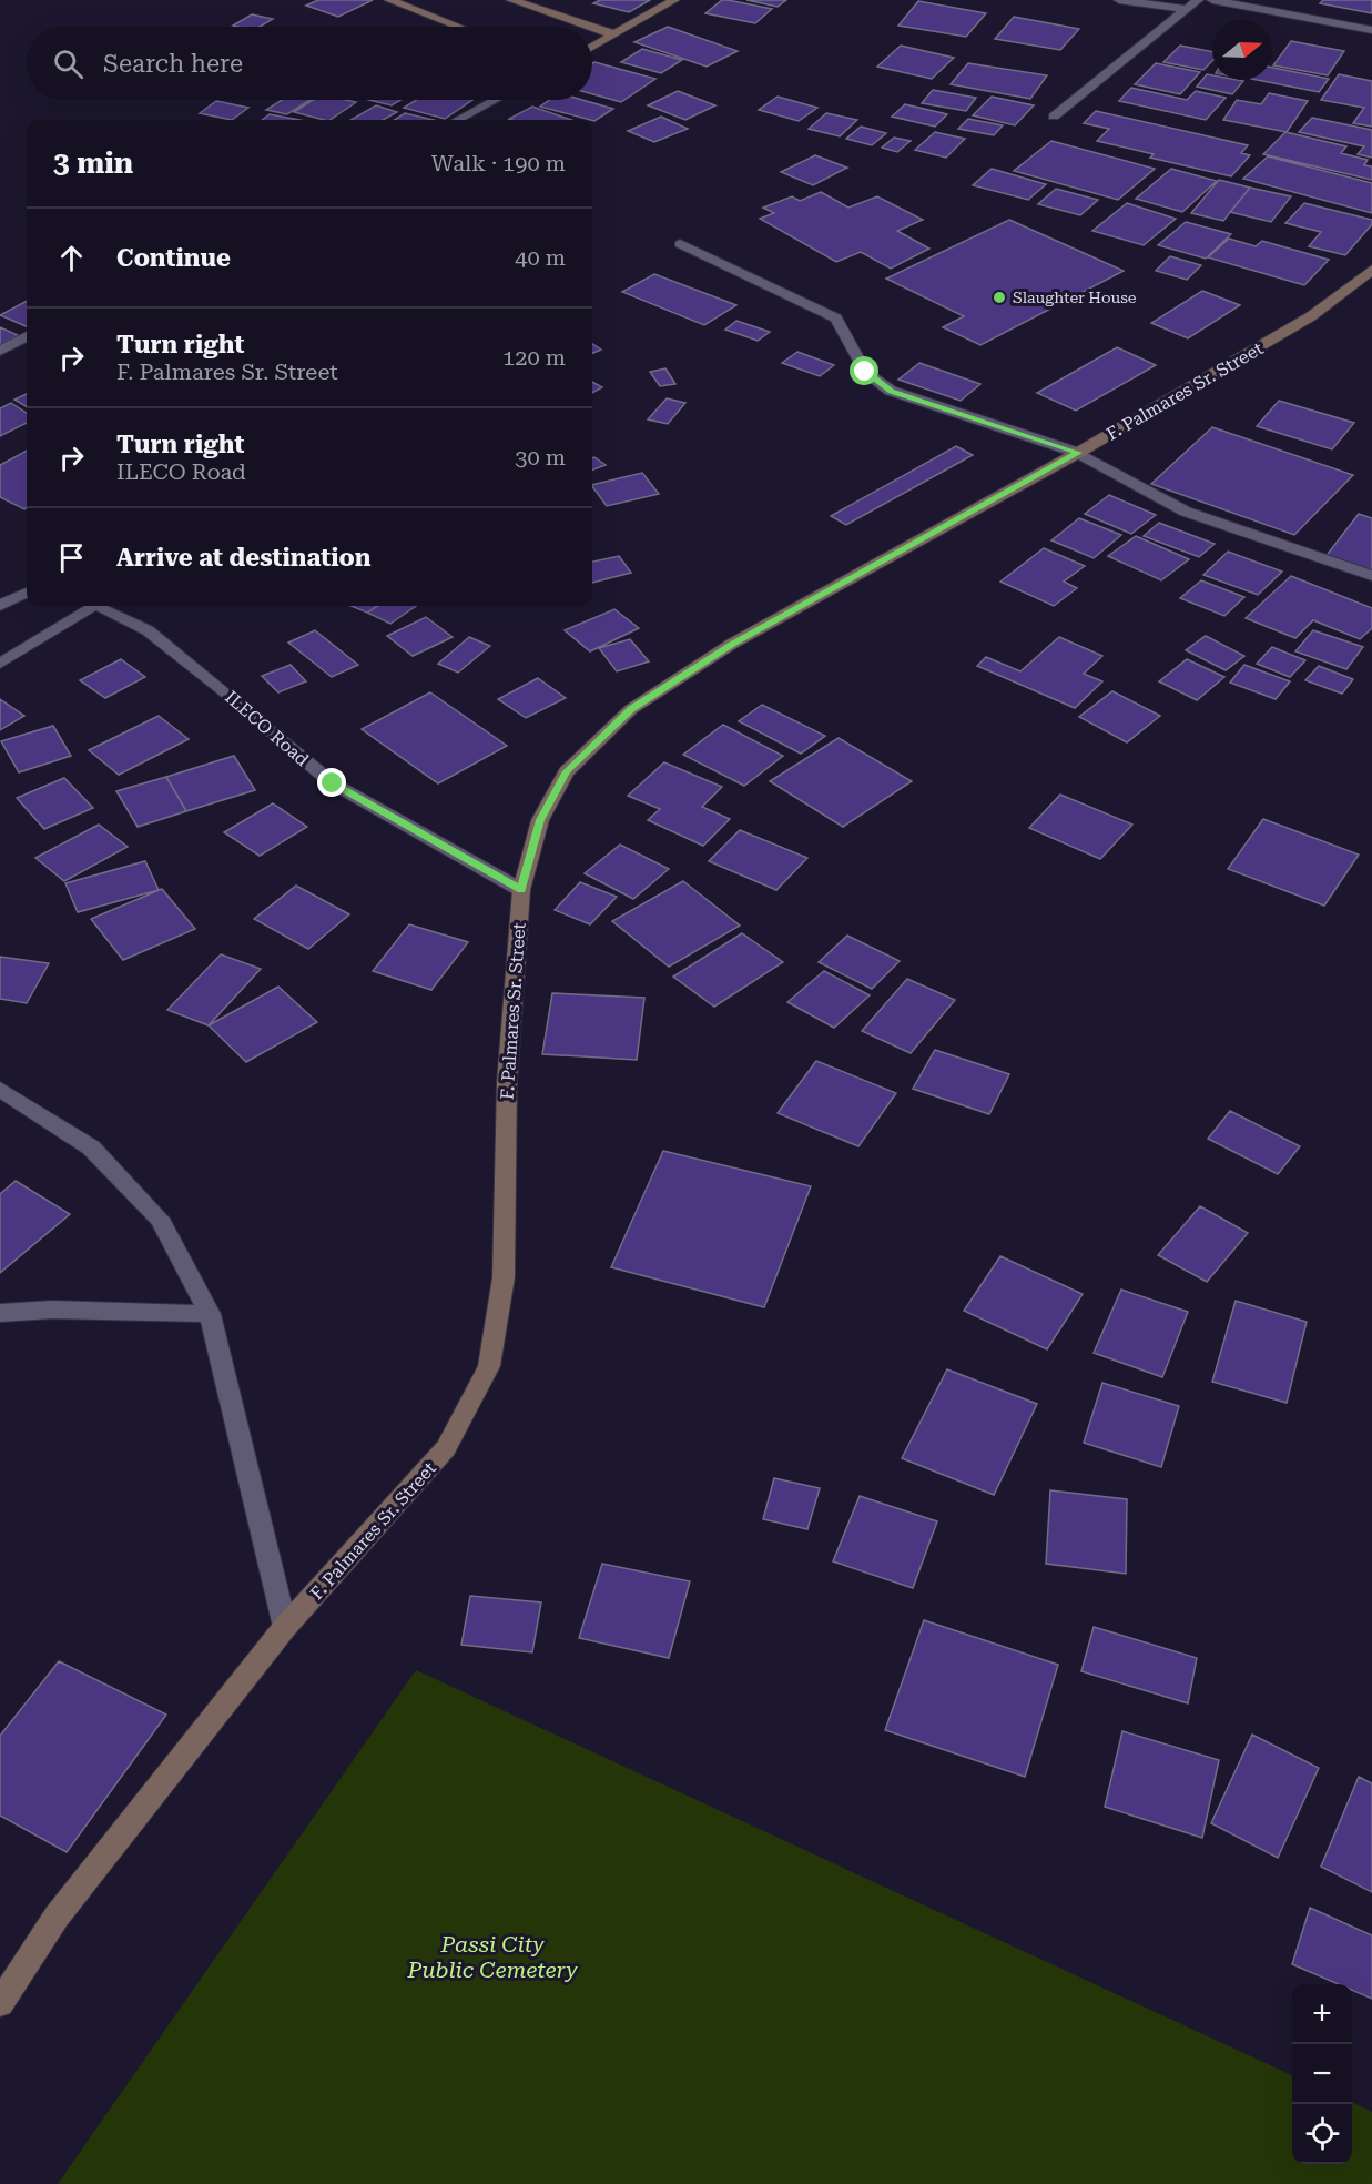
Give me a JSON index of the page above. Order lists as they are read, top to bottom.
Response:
{
  "streets": {
    "main road": ["F. Palmares Sr. Street"],
    "street": ["ILECO Road"]
  },
  "crossings": [
    ["F. Palmares Sr. Street", "ILECO Road"]
  ],
  "parks": ["Passi City Public Cemetery"],
  "places": ["Slaughter House"],
  "north": "right",
  "page": {
    "search": "Search here",
    "heading": ["3 min", "Walk · 190 m"],
    "list": [
      ["Continue", "40 m"],
      ["Turn right", "F. Palmares Sr. Street", "120 m"],
      ["Turn right", "ILECO Road", "30 m"],
      "Arrive at destination"
    ],
    "map_buttons": ["+", "−"]
  }
}
